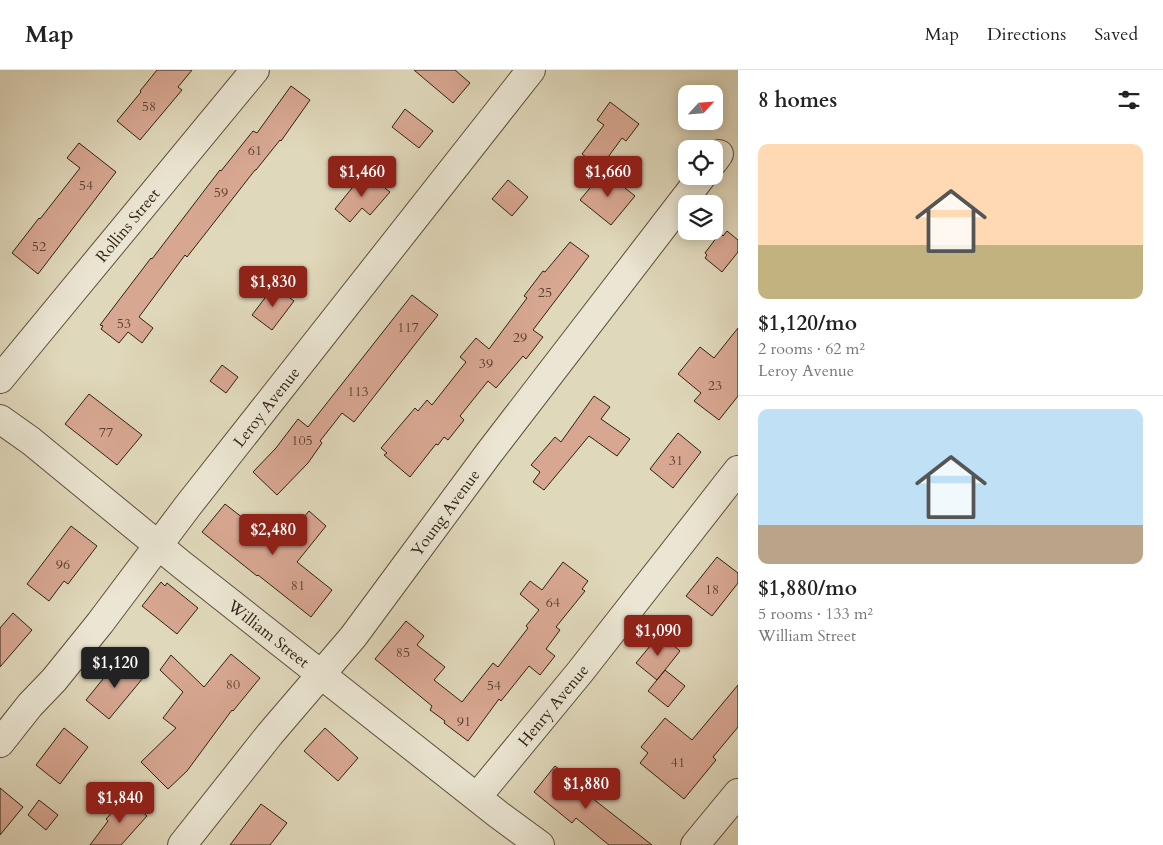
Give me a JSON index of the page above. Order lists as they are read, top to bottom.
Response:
{
  "streets": {
    "street": [
      "Rollins Street",
      "Leroy Avenue",
      "Young Avenue",
      "William Street",
      "Henry Avenue"
    ]
  },
  "crossings": [
    ["Leroy Avenue", "William Street"],
    ["Young Avenue", "William Street"],
    ["William Street", "Henry Avenue"]
  ],
  "house_numbers": [
    "58",
    "61",
    "54",
    "59",
    "52",
    "25",
    "53",
    "117",
    "29",
    "39",
    "23",
    "113",
    "77",
    "105",
    "31",
    "96",
    "81",
    "18",
    "64",
    "85",
    "80",
    "54",
    "91",
    "41"
  ],
  "north": "top right",
  "page": {
    "header": "Map",
    "nav": ["Map", "Directions", "Saved"],
    "heading": "8 homes",
    "list": [
      {
        "name": "$1,120/mo",
        "note": "2 rooms · 62 m² · Leroy Avenue"
      },
      {
        "name": "$1,880/mo",
        "note": "5 rooms · 133 m² · William Street"
      }
    ],
    "price": [
      "$1,460",
      "$1,660",
      "$1,830",
      "$2,480",
      "$1,090",
      "$1,120",
      "$1,880",
      "$1,840"
    ]
  }
}
